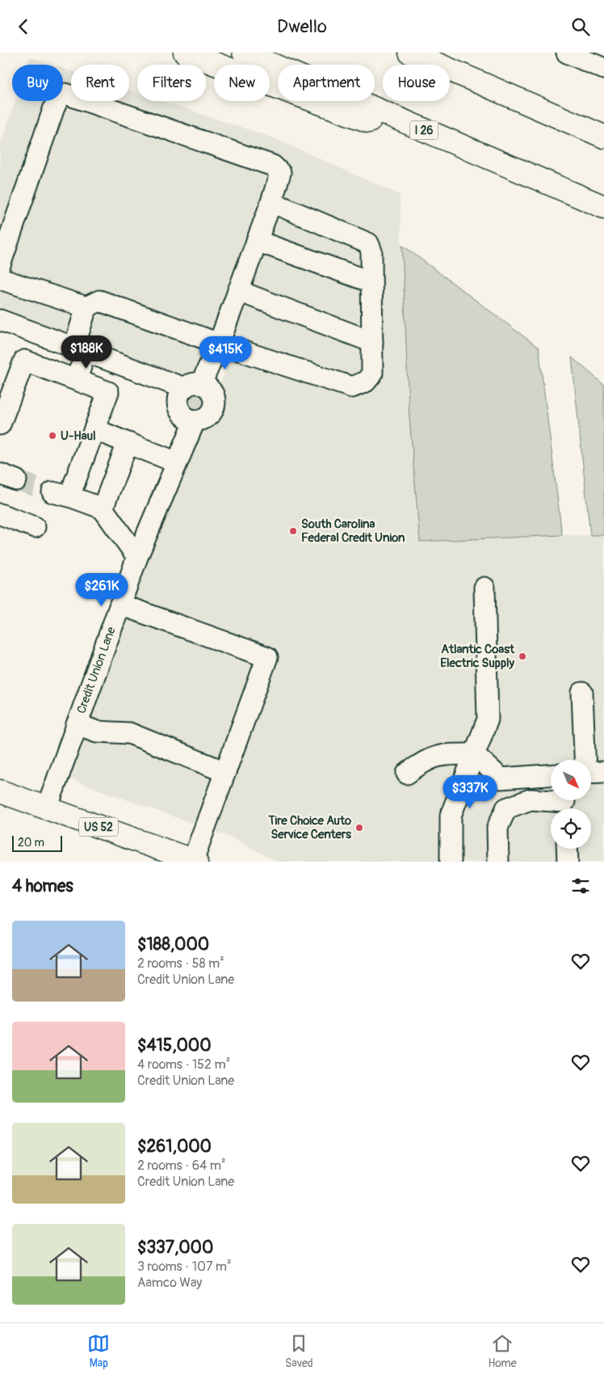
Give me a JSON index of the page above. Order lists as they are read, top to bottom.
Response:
{
  "streets": {
    "main road": ["I 26", "US 52"],
    "street": ["Credit Union Lane"]
  },
  "crossings": [
    ["Credit Union Lane", "US 52"]
  ],
  "places": [
    "U-Haul",
    "South Carolina Federal Credit Union",
    "Atlantic Coast Electric Supply",
    "Tire Choice Auto Service Centers"
  ],
  "scale_bar": "20 m",
  "north": "bottom right",
  "page": {
    "header": "Dwello",
    "chip": [
      "Buy",
      "Rent",
      "Filters",
      "New",
      "Apartment",
      "House"
    ],
    "price": [
      "$188K",
      "$415K",
      "$261K",
      "$337K"
    ],
    "scale": "20 m",
    "heading": "4 homes",
    "list": [
      {
        "name": "$188,000",
        "note": "2 rooms · 58 m² · Credit Union Lane"
      },
      {
        "name": "$415,000",
        "note": "4 rooms · 152 m² · Credit Union Lane"
      },
      {
        "name": "$261,000",
        "note": "2 rooms · 64 m² · Credit Union Lane"
      },
      {
        "name": "$337,000",
        "note": "3 rooms · 107 m² · Aamco Way"
      }
    ],
    "tabs": ["Map", "Saved", "Home"]
  }
}
